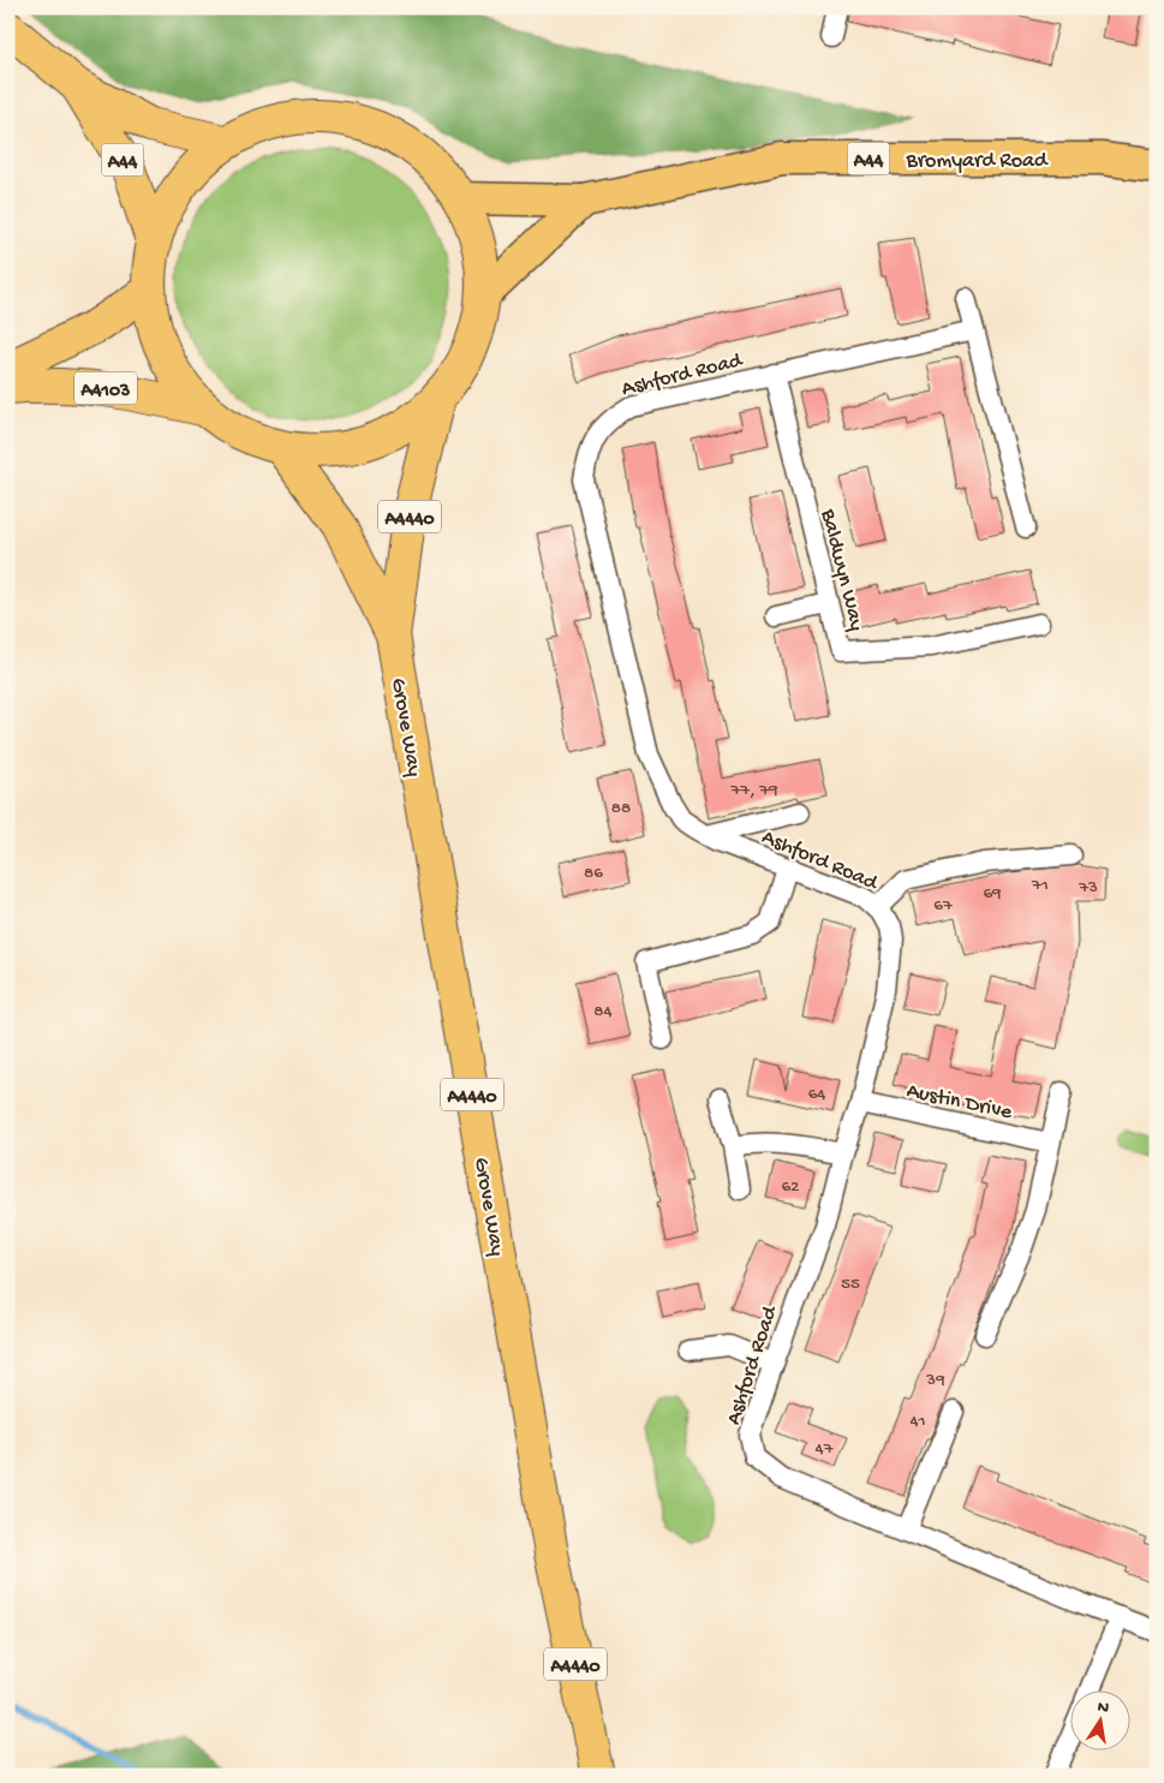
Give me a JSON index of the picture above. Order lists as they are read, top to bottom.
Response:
{
  "streets": {
    "highway": [
      "A44",
      "A4103",
      "A4440",
      "Grove Way"
    ],
    "main road": ["Bromyard Road"],
    "street": ["Ashford Road", "Baldwyn Way", "Austin Drive"]
  },
  "crossings": [
    ["Ashford Road", "Baldwyn Way"],
    ["Ashford Road", "Austin Drive"]
  ],
  "house_numbers": [
    "77, 79",
    "88",
    "86",
    "71",
    "73",
    "69",
    "67",
    "84",
    "64",
    "62",
    "55",
    "39",
    "41",
    "47"
  ],
  "north": "top"
}
